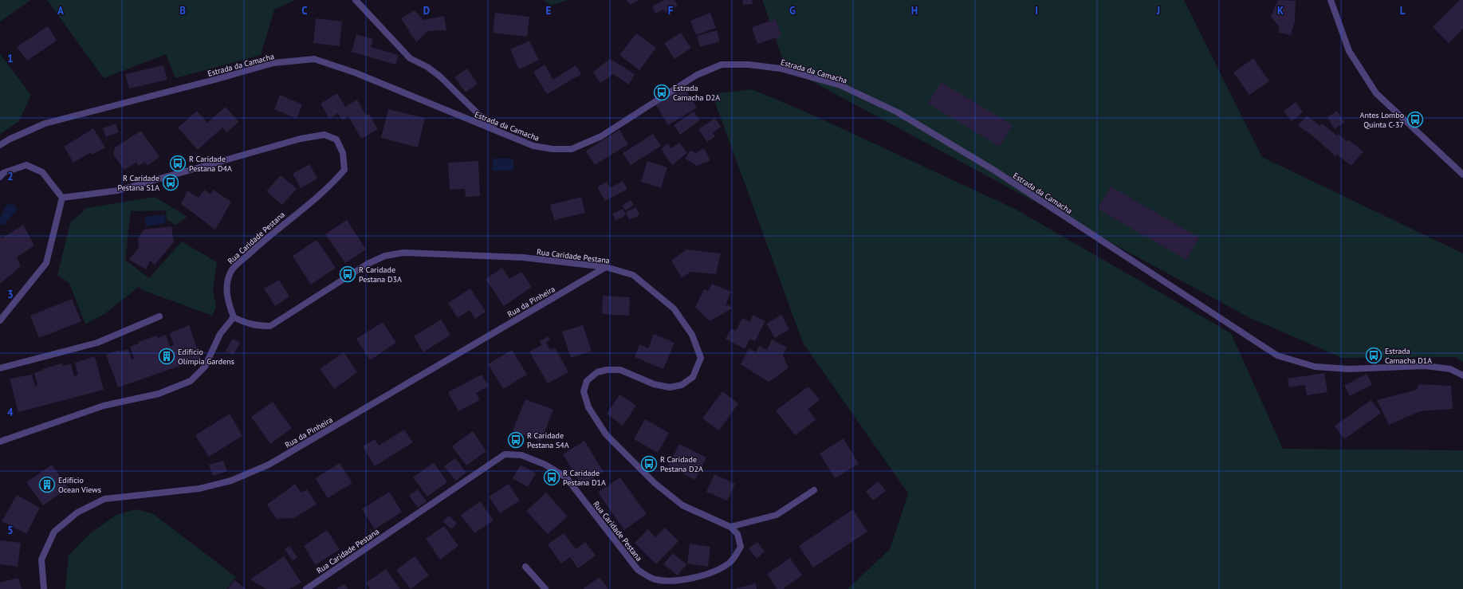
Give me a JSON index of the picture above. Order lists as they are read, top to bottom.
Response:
{
  "streets": {
    "street": ["Estrada da Camacha", "Rua Caridade Pestana", "Rua da Pinheira"]
  },
  "crossings": [
    ["Rua Caridade Pestana", "Rua da Pinheira"]
  ],
  "places": {
    "bus stop": [
      "Estrada Camacha D2A",
      "Antes Lombo Quinta C-37",
      "R Caridade Pestana D4A",
      "R Caridade Pestana S1A",
      "R Caridade Pestana D3A",
      "Estrada Camacha D1A",
      "R Caridade Pestana S4A",
      "R Caridade Pestana D2A",
      "R Caridade Pestana D1A"
    ],
    "building": ["Edifício Olímpia Gardens", "Edifício Ocean Views"]
  },
  "grid": {
    "columns": [
      "A",
      "B",
      "C",
      "D",
      "E",
      "F",
      "G",
      "H",
      "I",
      "J",
      "K",
      "L"
    ],
    "rows": [
      "1",
      "2",
      "3",
      "4",
      "5"
    ]
  }
}
